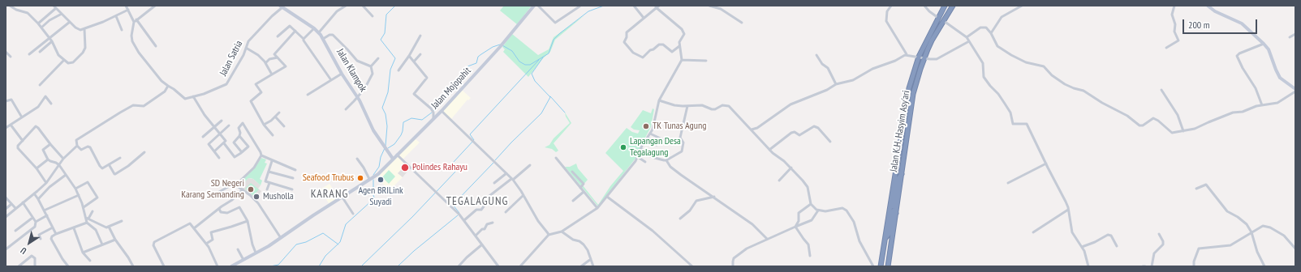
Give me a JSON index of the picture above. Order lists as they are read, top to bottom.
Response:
{
  "streets": {
    "highway": ["Jalan K.H. Hasyim Asy'ari"],
    "street": ["Jalan Satria", "Jalan Klampok", "Jalan Mojopahit"]
  },
  "crossings": [
    ["Jalan Satria", "Jalan Klampok"],
    ["Jalan Klampok", "Jalan Mojopahit"]
  ],
  "districts": ["KARANG", "TEGALAGUNG"],
  "places": [
    "TK Tunas Agung",
    "Lapangan Desa Tegalagung",
    "Polindes Rahayu",
    "Seafood Trubus",
    "Agen BRILink Suyadi",
    "SD Negeri Karang Semanding",
    "Musholla"
  ],
  "scale_bar": "200 m",
  "north": "bottom left"
}
